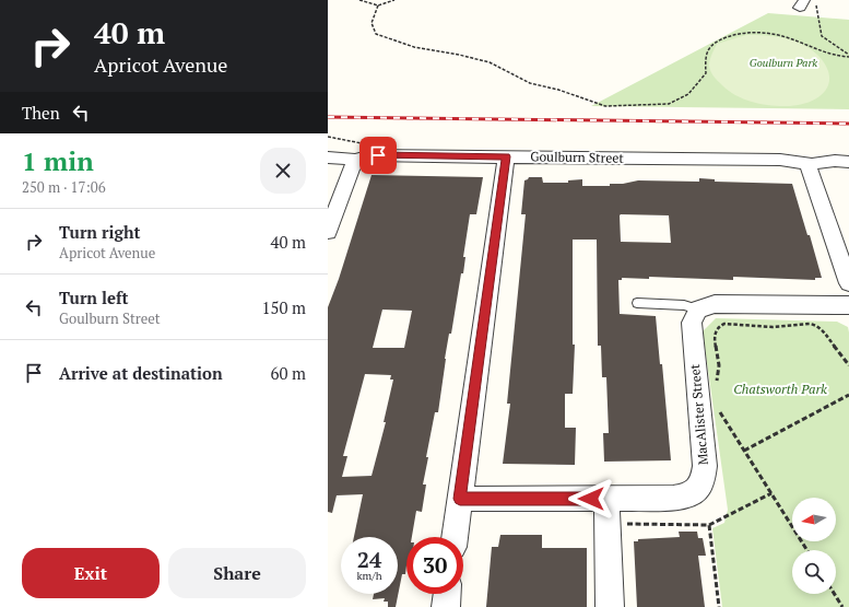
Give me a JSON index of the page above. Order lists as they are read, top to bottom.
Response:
{
  "streets": {
    "street": ["Goulburn Street", "MacAlister Street"]
  },
  "parks": ["Goulburn Park", "Chatsworth Park"],
  "north": "left",
  "page": {
    "turn": ["40 m", "Apricot Avenue"],
    "then": "Then",
    "heading": ["1 min", "250 m · 17:06"],
    "list": [
      {
        "name": "Turn right",
        "note": "Apricot Avenue",
        "value": "40 m"
      },
      {
        "name": "Turn left",
        "note": "Goulburn Street",
        "value": "150 m"
      },
      {
        "name": "Arrive at destination",
        "value": "60 m"
      }
    ],
    "speed": "24 km/h",
    "limit": "30",
    "buttons": ["Exit", "Share"]
  }
}
